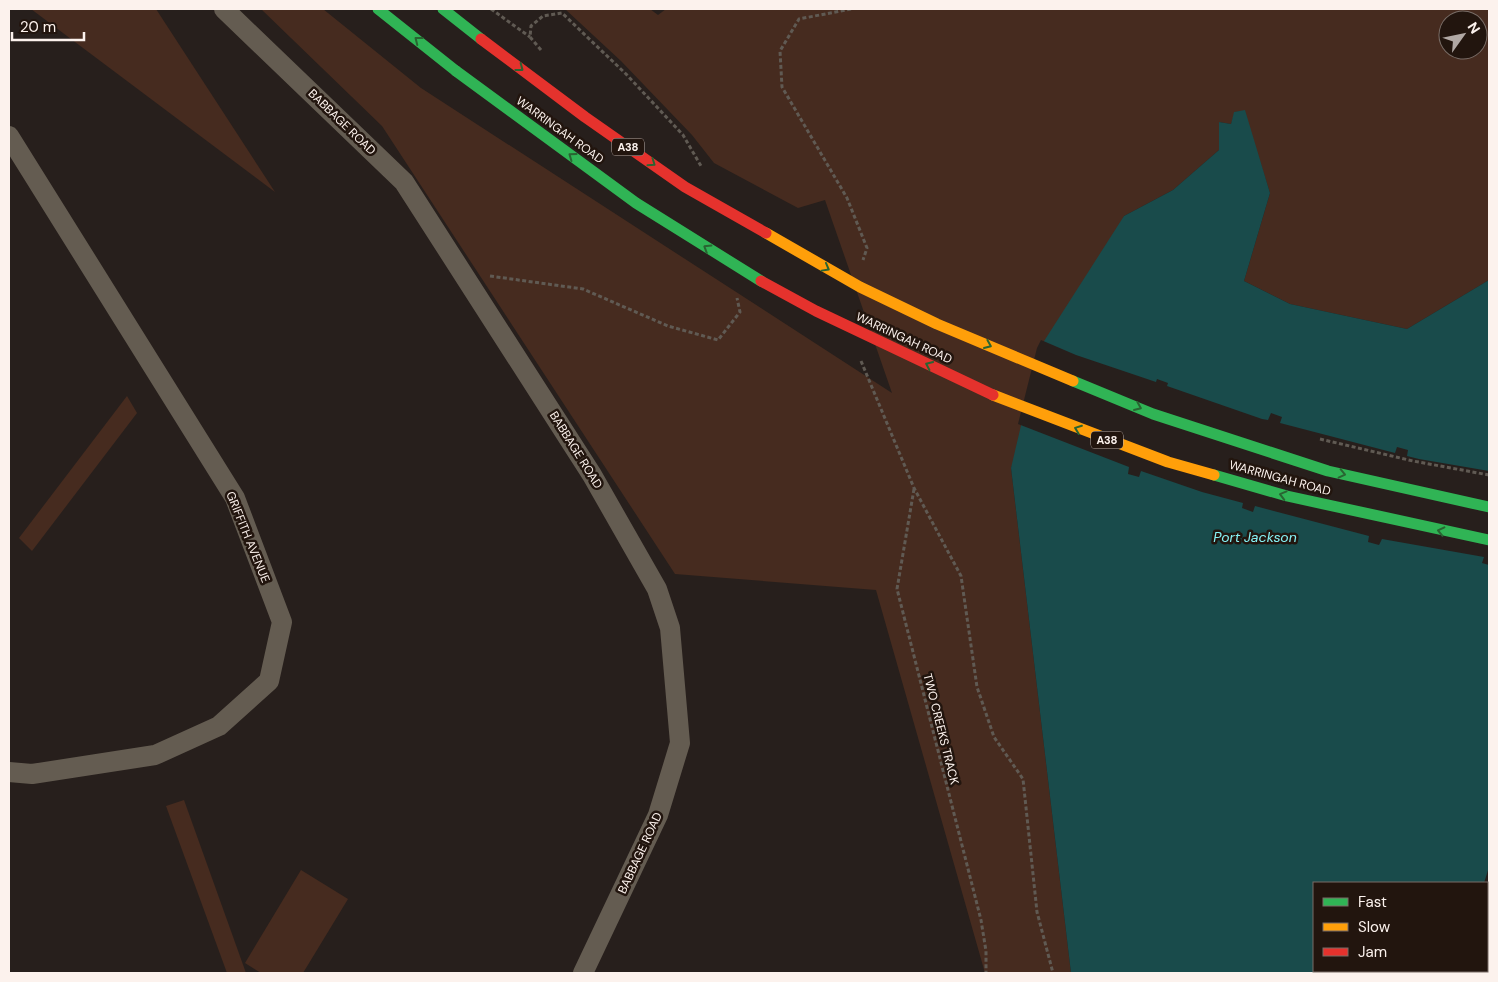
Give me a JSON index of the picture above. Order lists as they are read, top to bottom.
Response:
{
  "streets": {
    "highway": ["WARRINGAH ROAD", "A38"],
    "street": ["BABBAGE ROAD", "GRIFFITH AVENUE"],
    "path": ["TWO CREEKS TRACK"]
  },
  "water": ["Port Jackson"],
  "legend": ["Fast", "Slow", "Jam"],
  "scale_bar": "20 m",
  "north": "top right"
}
